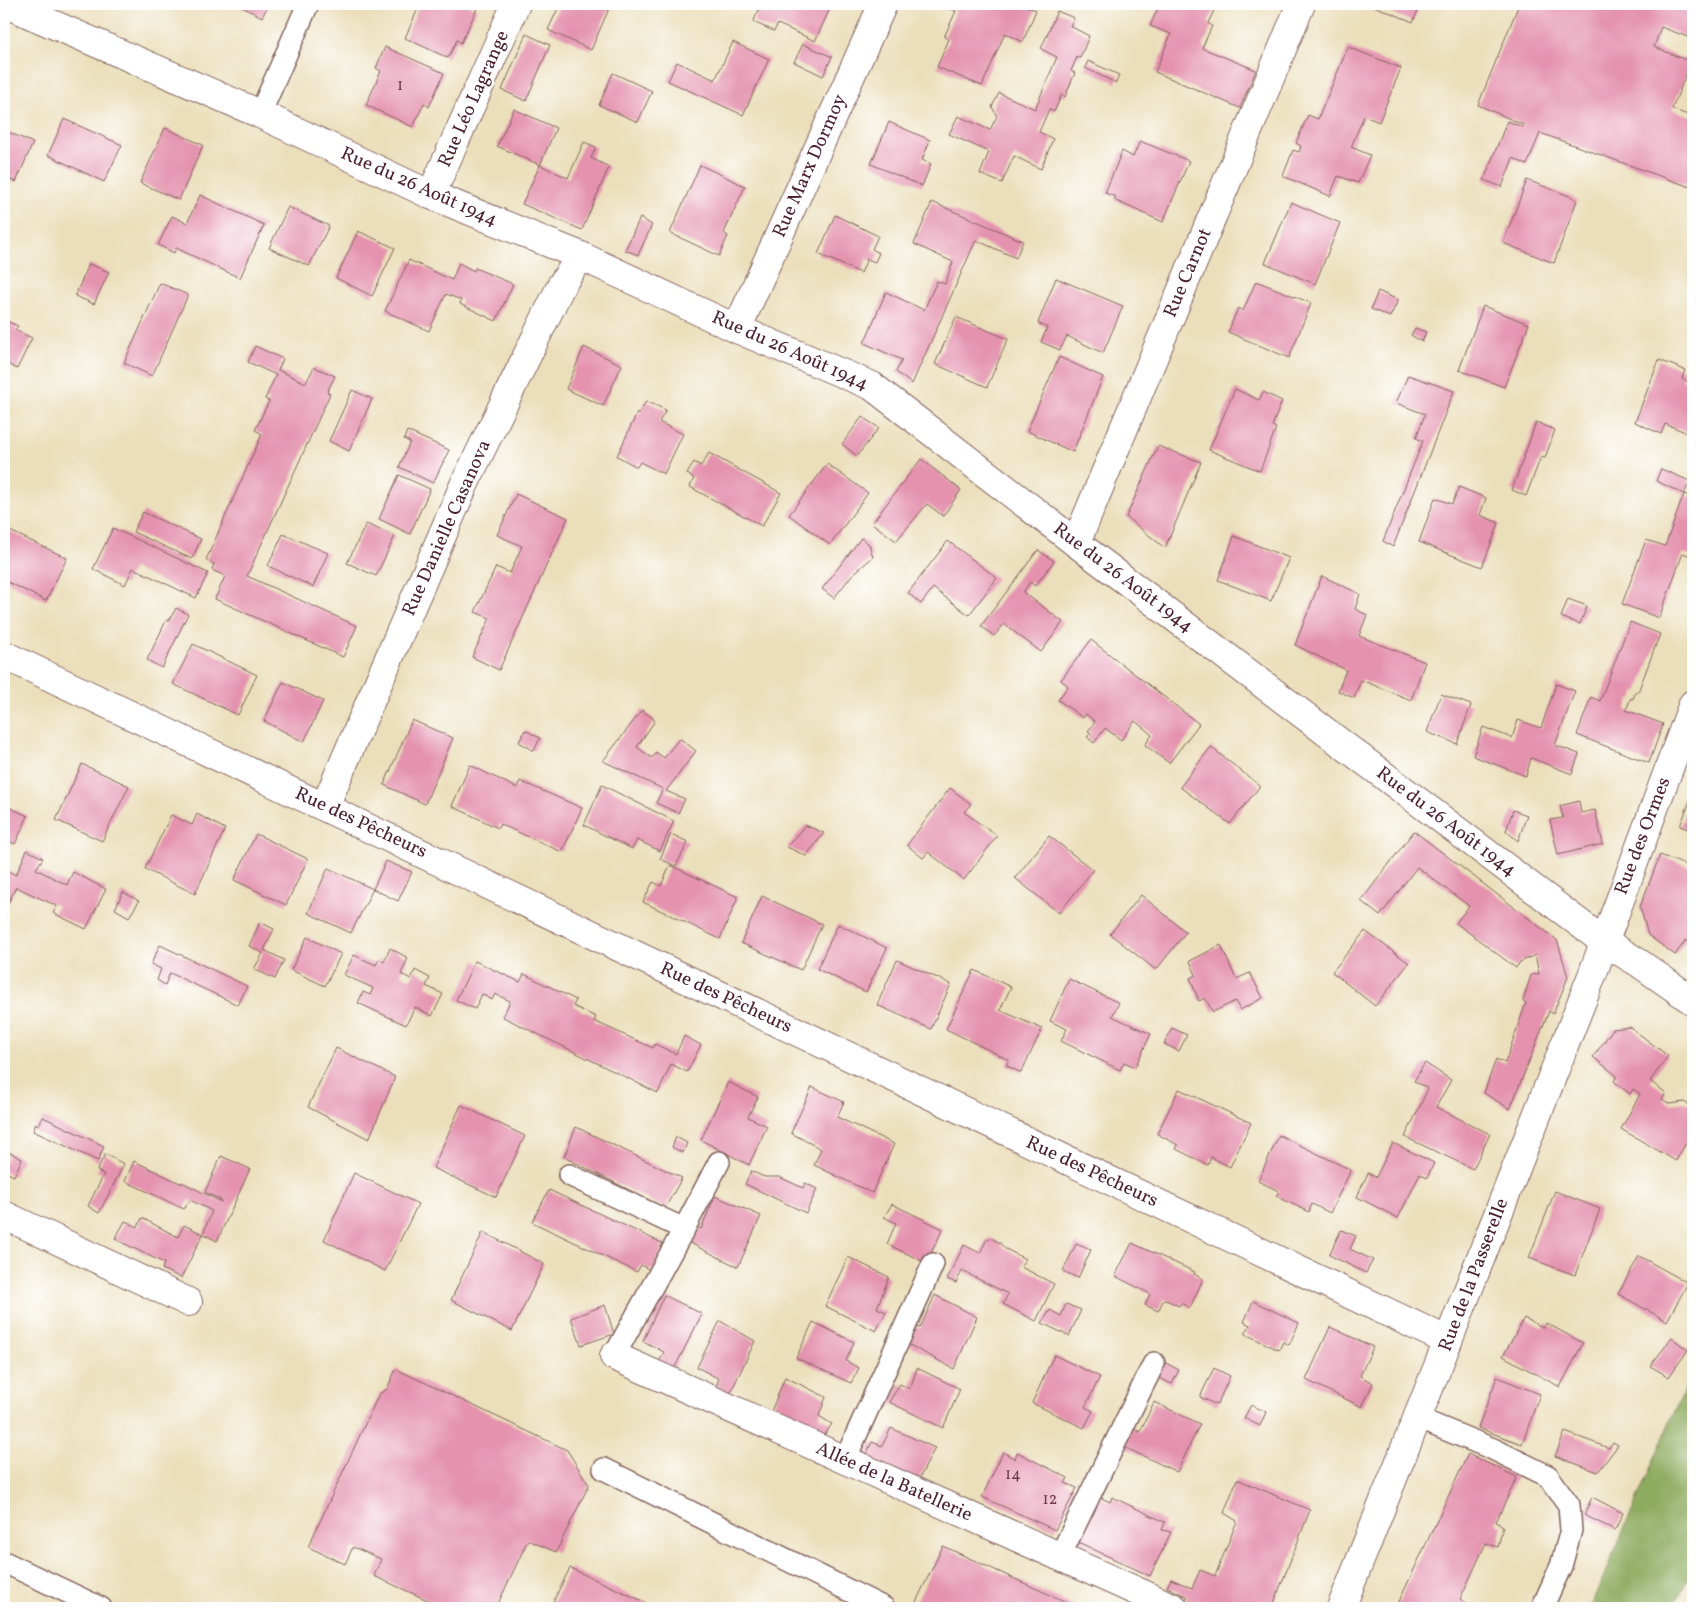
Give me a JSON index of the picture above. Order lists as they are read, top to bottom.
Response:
{
  "streets": {
    "street": [
      "Rue Léo Lagrange",
      "Rue Marx Dormoy",
      "Rue du 26 Août 1944",
      "Rue Carnot",
      "Rue Danielle Casanova",
      "Rue des Pêcheurs",
      "Rue des Ormes",
      "Rue de la Passerelle",
      "Allée de la Batellerie"
    ]
  },
  "crossings": [
    ["Rue Léo Lagrange", "Rue du 26 Août 1944"],
    ["Rue Marx Dormoy", "Rue du 26 Août 1944"],
    ["Rue du 26 Août 1944", "Rue Carnot"],
    ["Rue du 26 Août 1944", "Rue Danielle Casanova"],
    ["Rue du 26 Août 1944", "Rue des Ormes"],
    ["Rue du 26 Août 1944", "Rue de la Passerelle"],
    ["Rue Danielle Casanova", "Rue des Pêcheurs"],
    ["Rue des Pêcheurs", "Rue de la Passerelle"],
    ["Rue des Ormes", "Rue de la Passerelle"]
  ],
  "house_numbers": ["1", "14", "12"]
}
